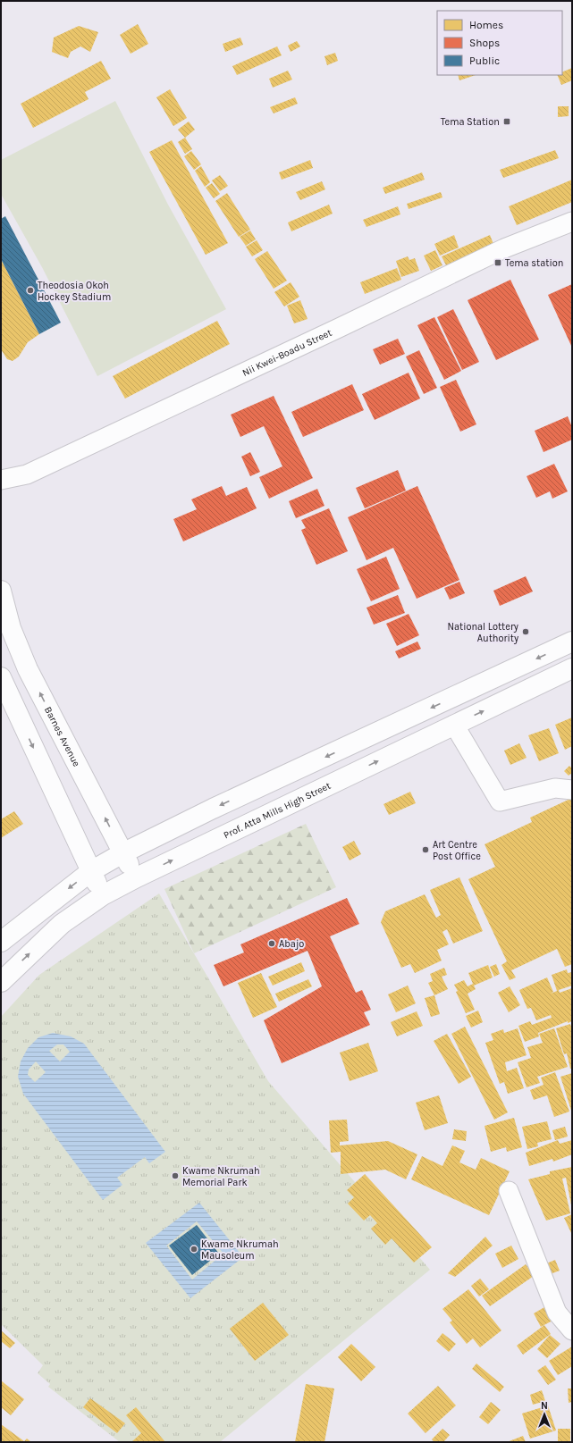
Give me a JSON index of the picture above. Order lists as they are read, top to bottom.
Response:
{
  "streets": {
    "main road": ["Barnes Avenue", "Prof. Atta Mills High Street"],
    "street": ["Nii Kwei-Boadu Street"]
  },
  "crossings": [
    ["Barnes Avenue", "Prof. Atta Mills High Street"]
  ],
  "places": {
    "transit": ["Tema Station", "Tema station"],
    "other": [
      "Theodosia Okoh Hockey Stadium",
      "National Lottery Authority",
      "Art Centre Post Office",
      "Abajo",
      "Kwame Nkrumah Memorial Park",
      "Kwame Nkrumah Mausoleum"
    ]
  },
  "legend": ["Homes", "Shops", "Public"],
  "north": "top"
}
